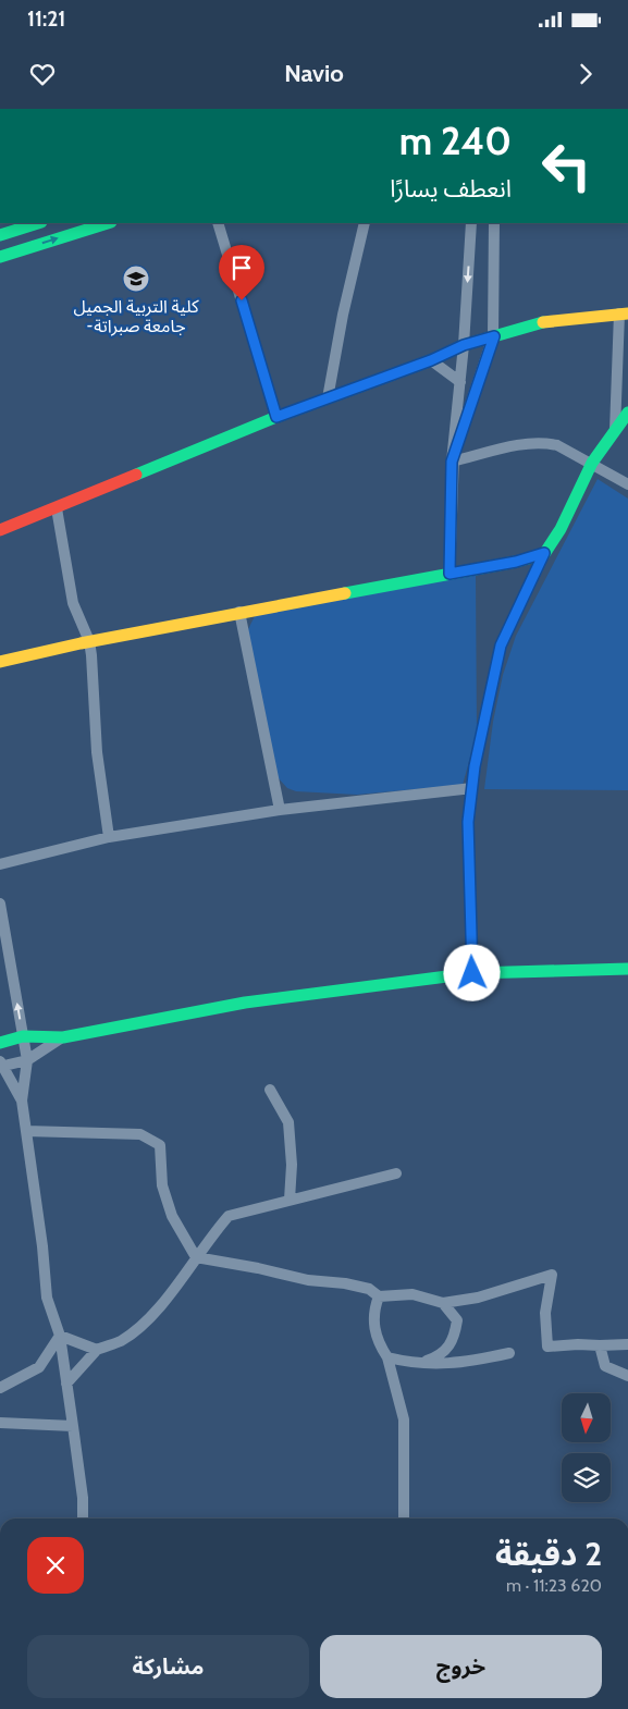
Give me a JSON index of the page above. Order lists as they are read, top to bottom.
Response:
{
  "places": {
    "school or university": ["كلية التربية الجميل -جامعة صبراتة"]
  },
  "north": "bottom",
  "page": {
    "status": "11:21",
    "header": "Navio",
    "turn": ["240 m", "انعطف يسارًا"],
    "heading": ["2 دقيقة", "620 m · 11:23"],
    "buttons": ["خروج", "مشاركة"]
  }
}
